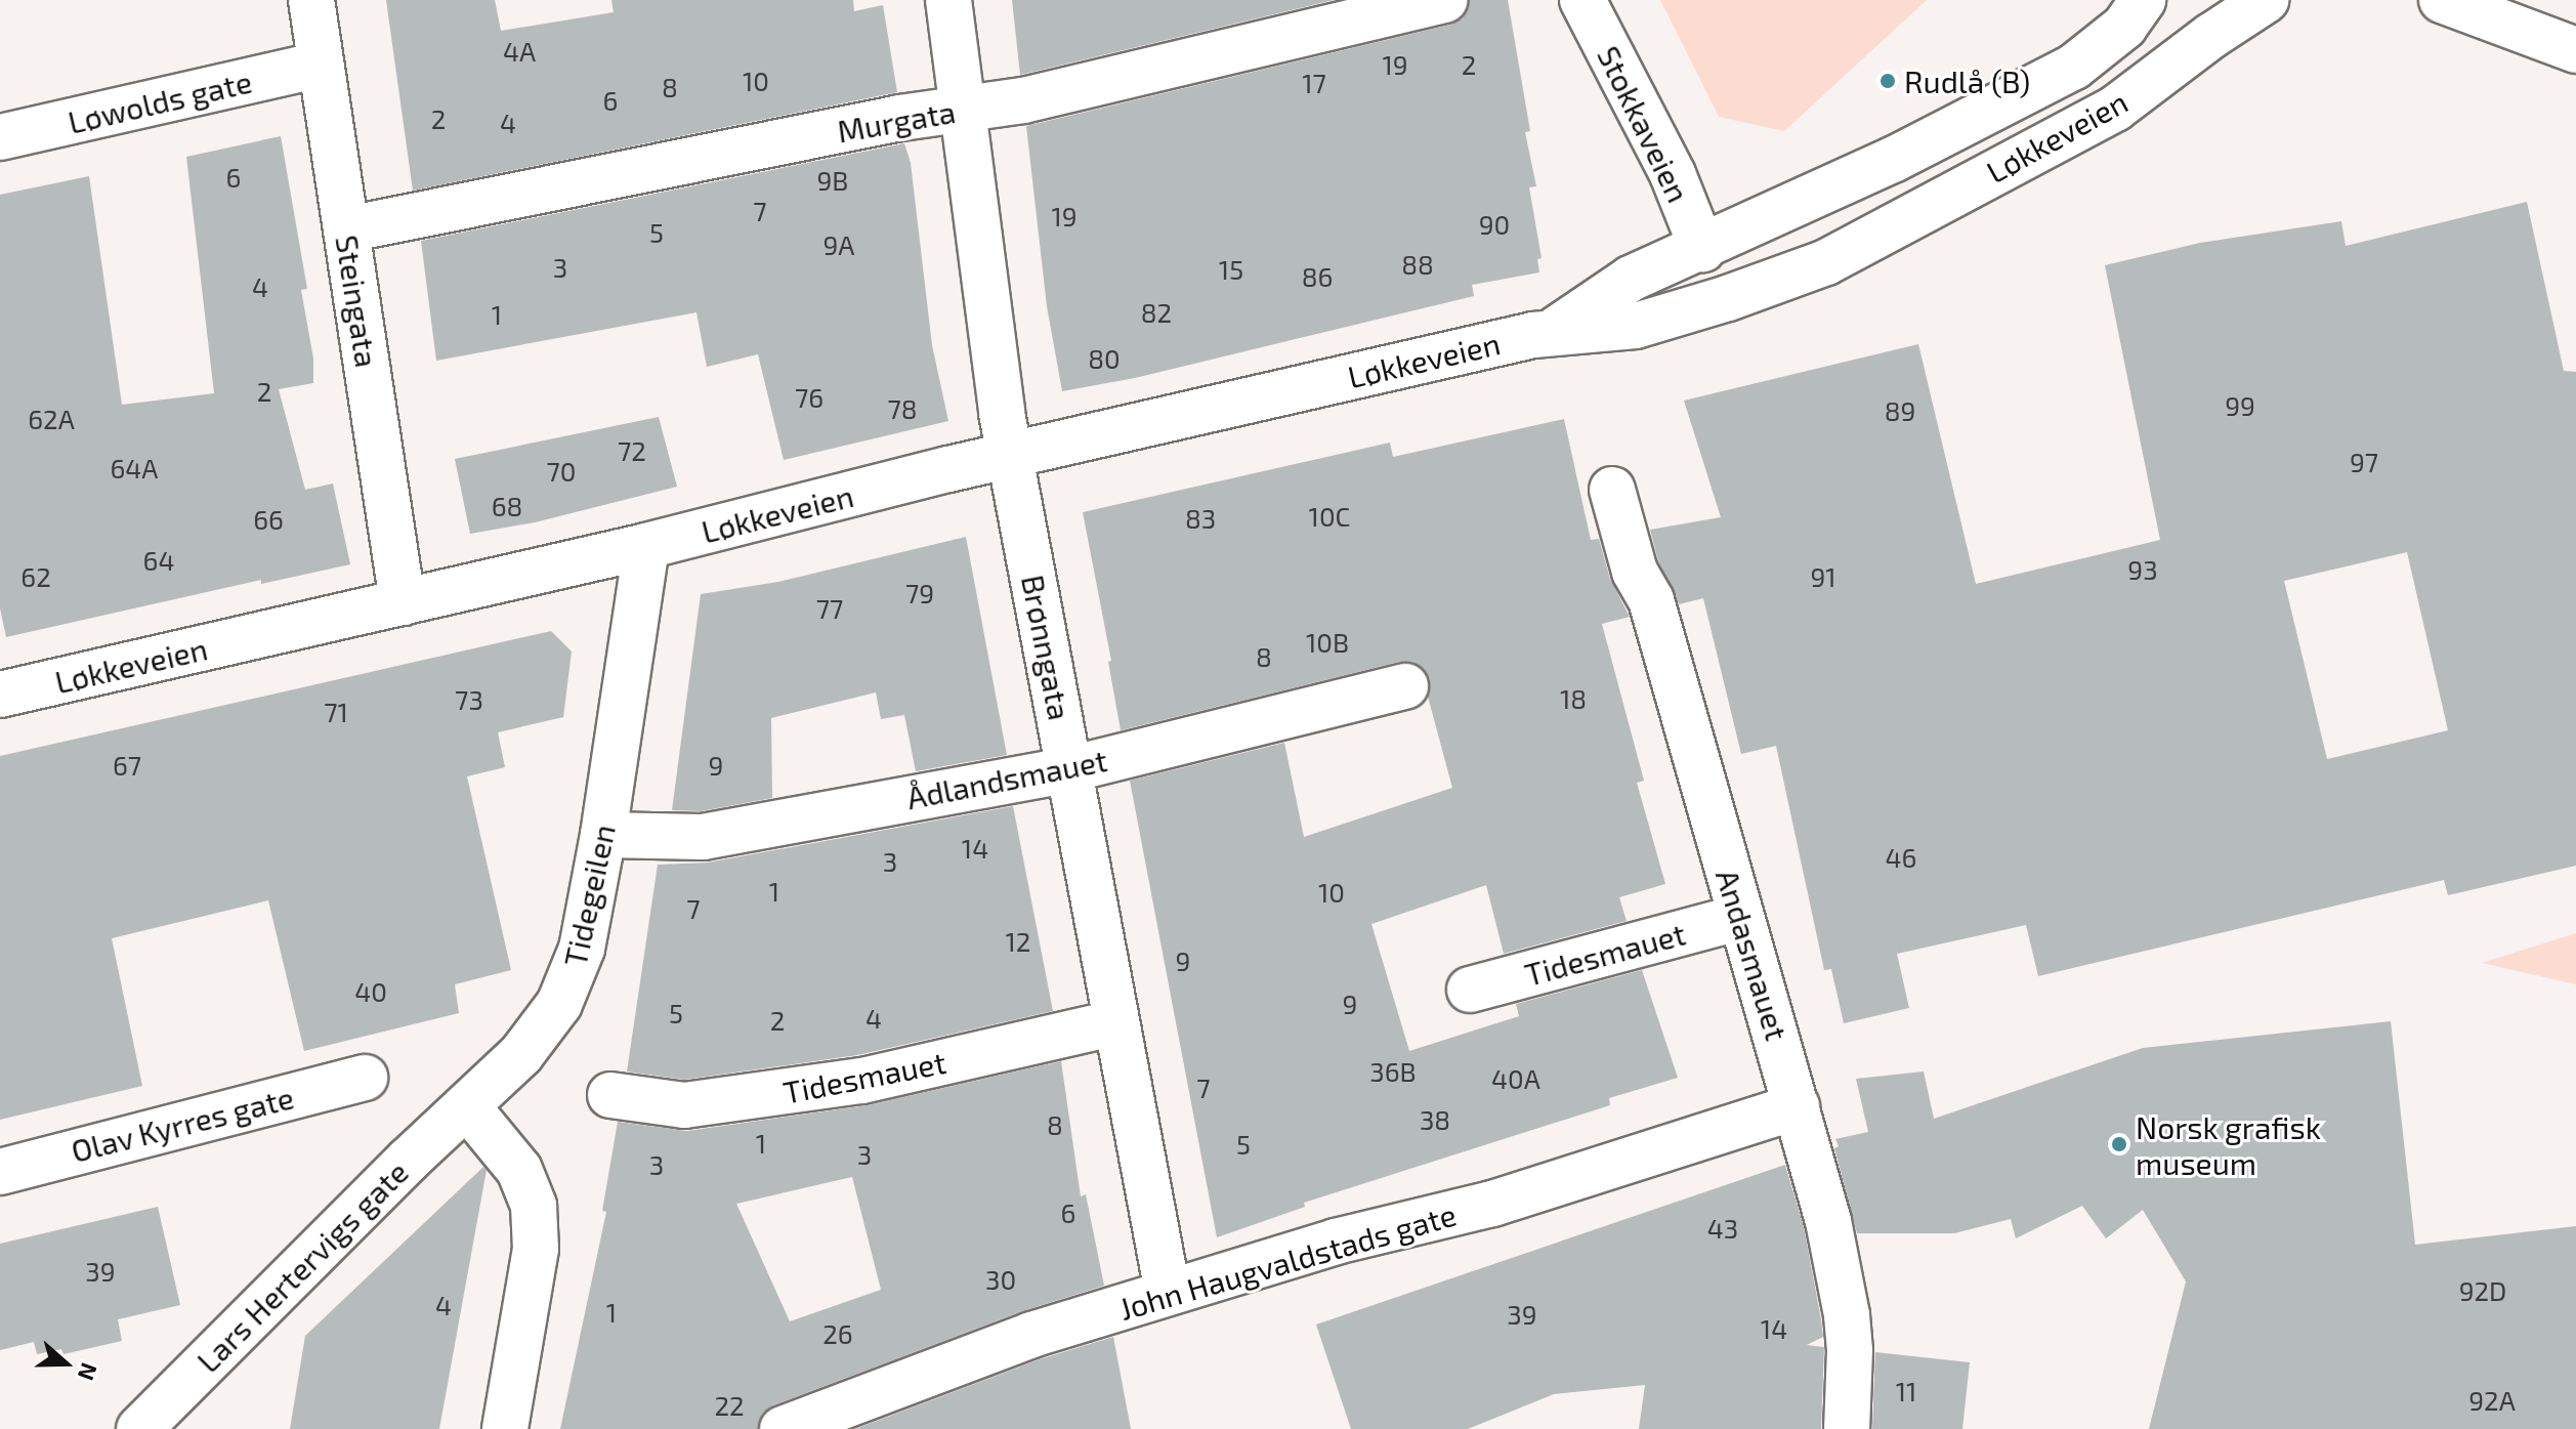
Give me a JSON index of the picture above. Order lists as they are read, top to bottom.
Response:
{
  "streets": {
    "street": [
      "Løwolds gate",
      "Murgata",
      "Stokkaveien",
      "Løkkeveien",
      "Steingata",
      "Brønngata",
      "Ådlandsmauet",
      "Tidegeilen",
      "Tidesmauet",
      "Andasmauet",
      "Olav Kyrres gate",
      "John Haugvaldstads gate",
      "Lars Hertervigs gate"
    ]
  },
  "crossings": [
    ["Løwolds gate", "Steingata"],
    ["Murgata", "Steingata"],
    ["Murgata", "Brønngata"],
    ["Stokkaveien", "Løkkeveien"],
    ["Løkkeveien", "Steingata"],
    ["Løkkeveien", "Brønngata"],
    ["Løkkeveien", "Tidegeilen"],
    ["Brønngata", "Ådlandsmauet"],
    ["Brønngata", "Tidesmauet"],
    ["Brønngata", "John Haugvaldstads gate"],
    ["Ådlandsmauet", "Tidegeilen"],
    ["Tidegeilen", "Lars Hertervigs gate"],
    ["Tidesmauet", "Andasmauet"],
    ["Andasmauet", "John Haugvaldstads gate"]
  ],
  "places": ["Rudlå (B)", "Norsk grafisk museum"],
  "house_numbers": [
    "4A",
    "19",
    "2",
    "10",
    "17",
    "8",
    "6",
    "2",
    "4",
    "6",
    "9B",
    "7",
    "19",
    "90",
    "5",
    "9A",
    "88",
    "3",
    "15",
    "86",
    "4",
    "82",
    "1",
    "80",
    "2",
    "76",
    "99",
    "78",
    "89",
    "62A",
    "72",
    "97",
    "64A",
    "70",
    "68",
    "10C",
    "83",
    "66",
    "64",
    "93",
    "62",
    "91",
    "79",
    "77",
    "10B",
    "8",
    "18",
    "73",
    "71",
    "67",
    "9",
    "14",
    "46",
    "3",
    "1",
    "10",
    "7",
    "12",
    "9",
    "40",
    "9",
    "5",
    "4",
    "2",
    "36B",
    "40A",
    "7",
    "38",
    "8",
    "1",
    "5",
    "3",
    "3",
    "6",
    "43",
    "39",
    "30",
    "92D",
    "4",
    "1",
    "39",
    "14",
    "26",
    "11",
    "92A",
    "22"
  ],
  "north": "right"
}
